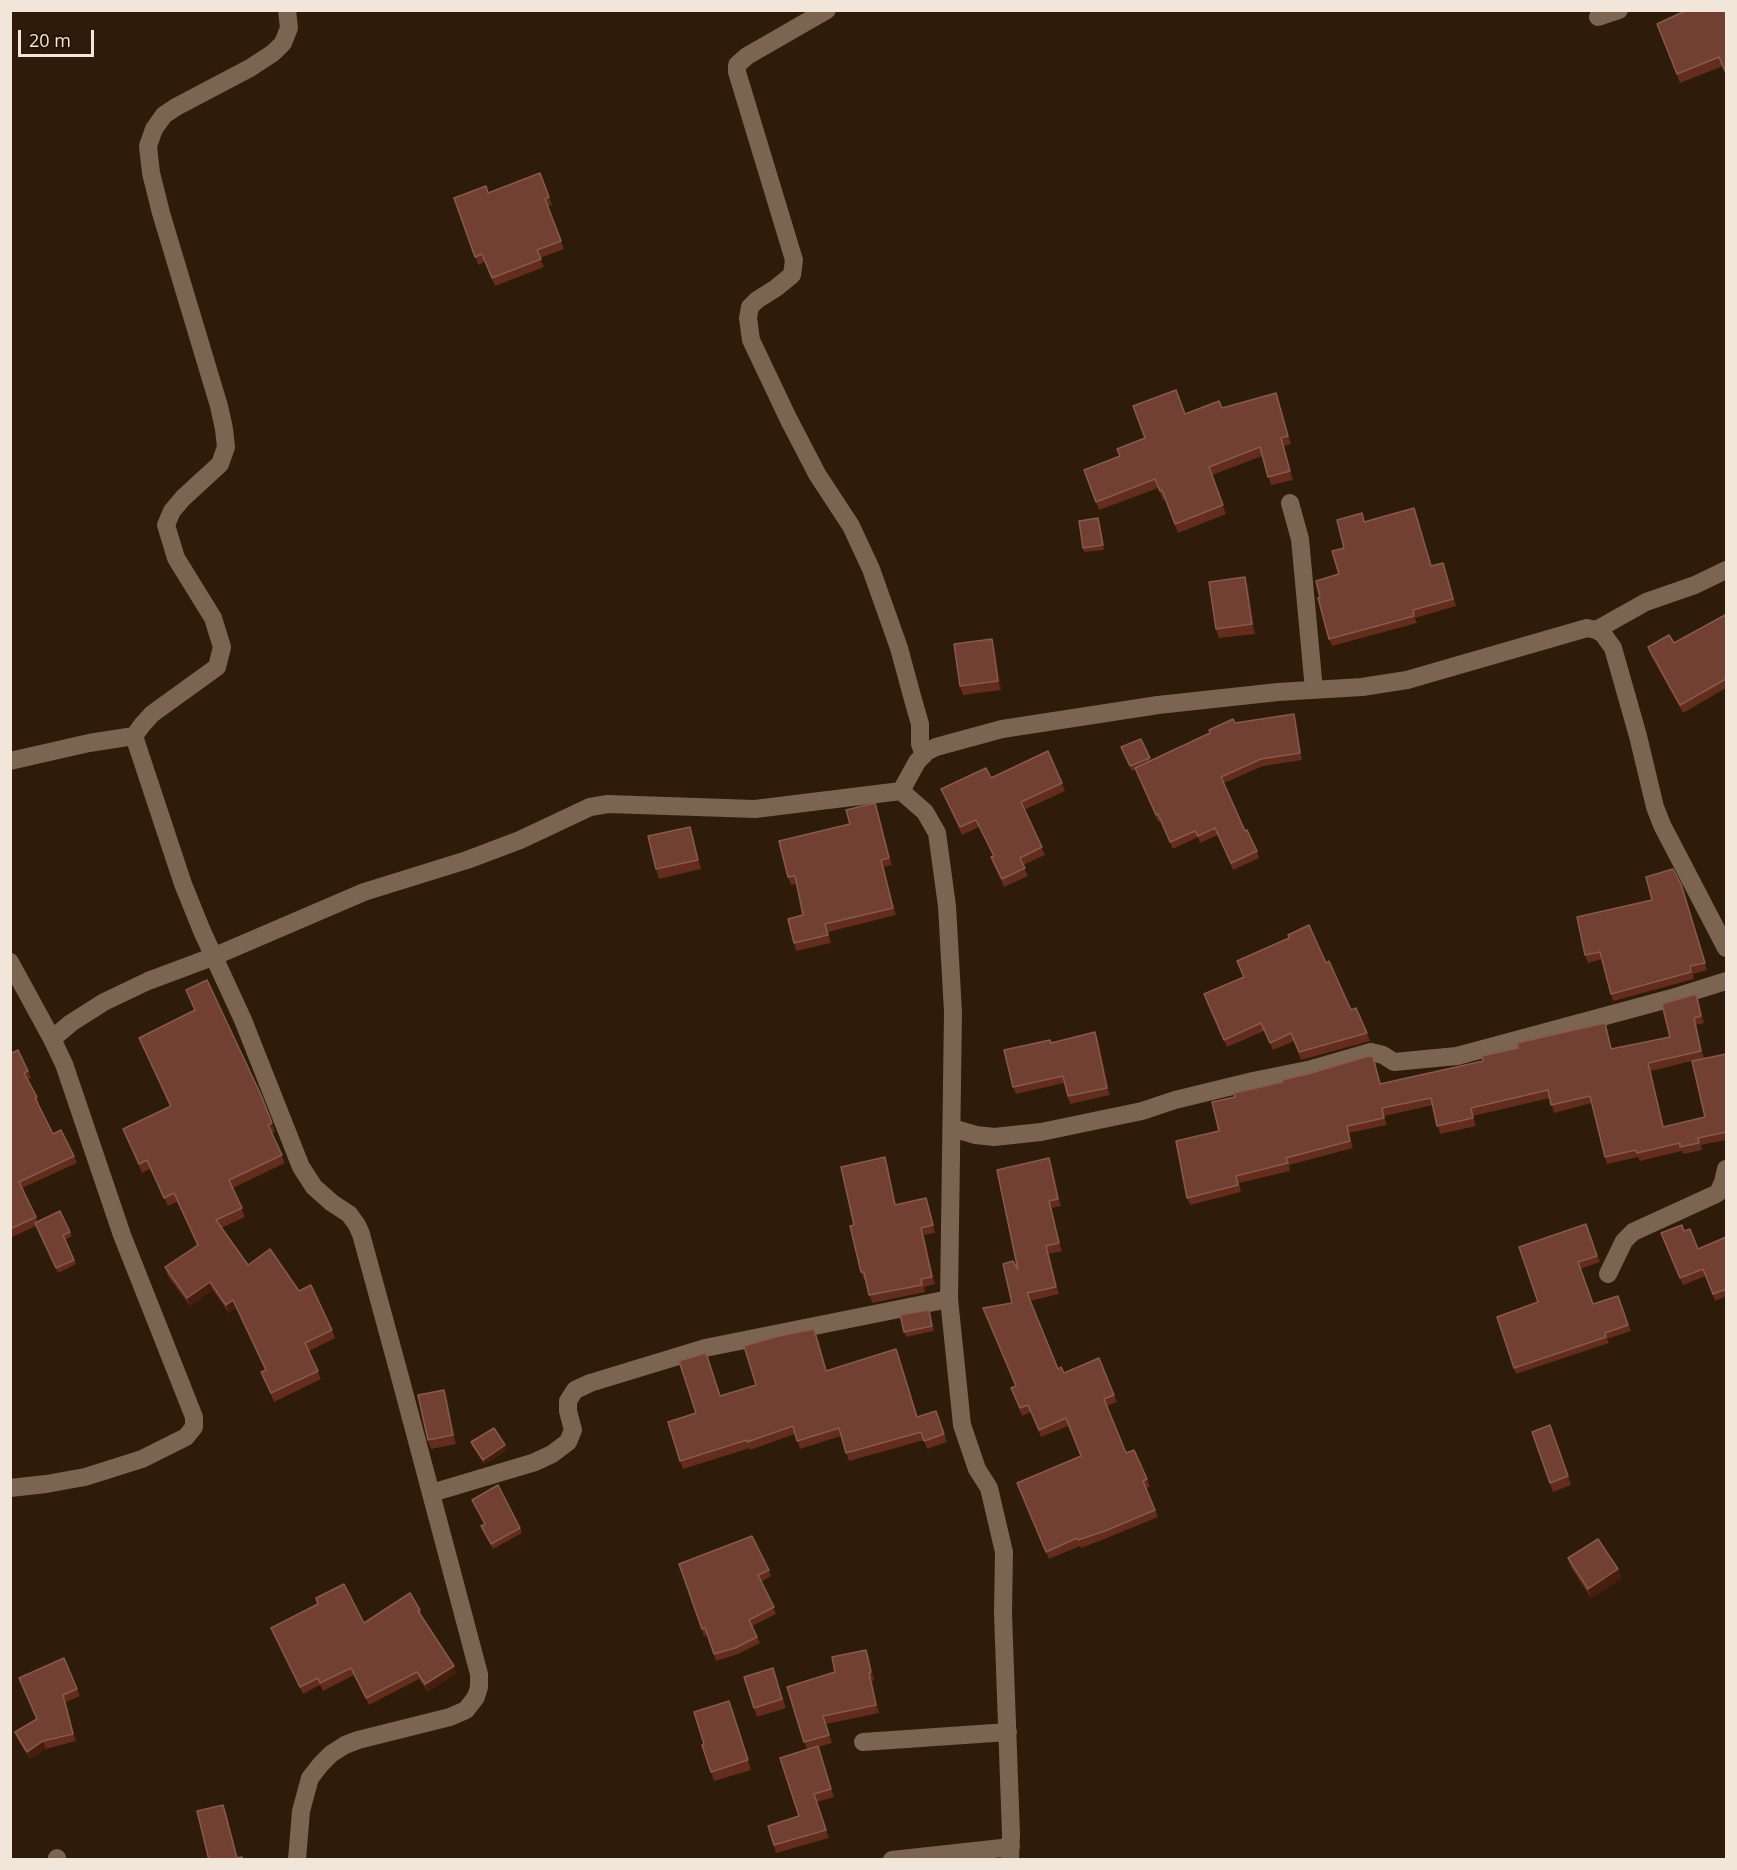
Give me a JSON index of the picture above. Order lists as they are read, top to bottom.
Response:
{
  "scale_bar": "20 m"
}
